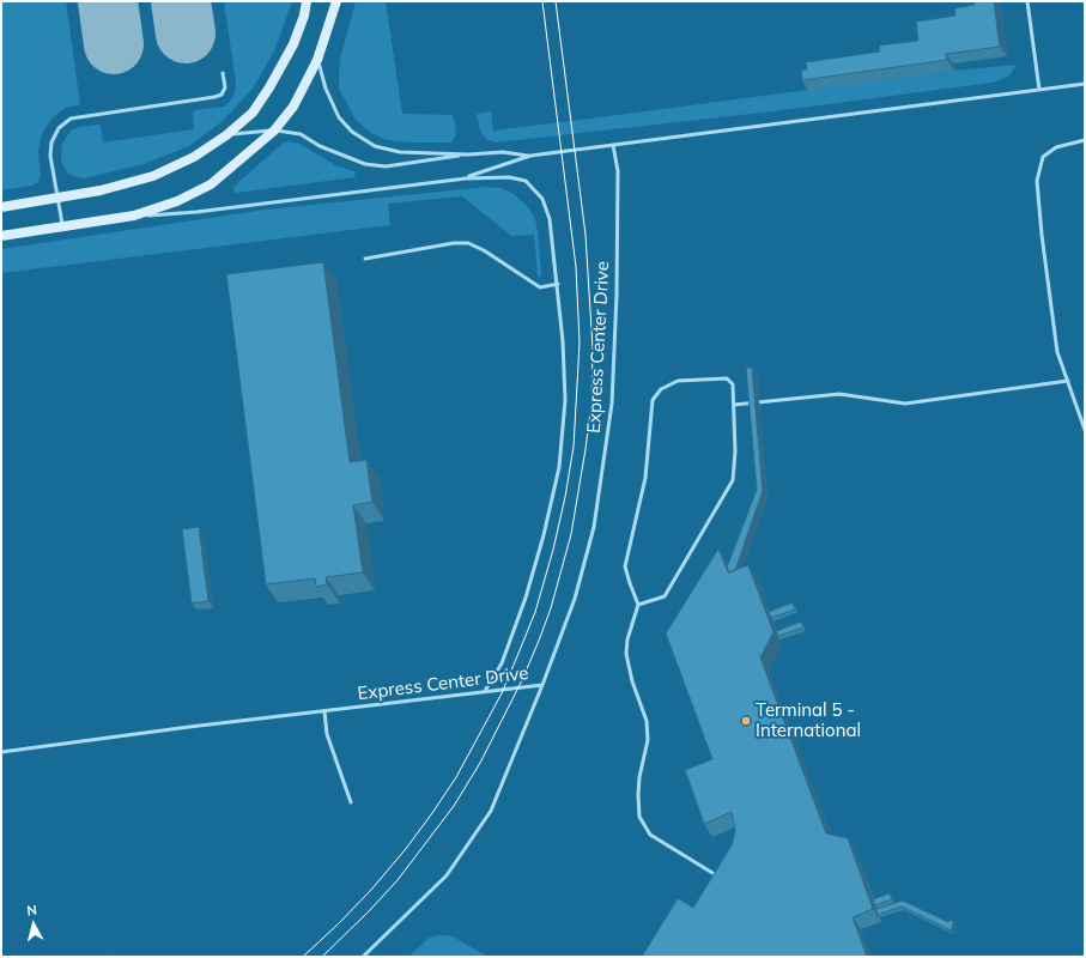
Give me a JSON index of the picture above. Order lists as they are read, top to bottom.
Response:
{
  "streets": {
    "lane": ["Express Center Drive"]
  },
  "places": ["Terminal 5 - International"],
  "north": "top"
}
